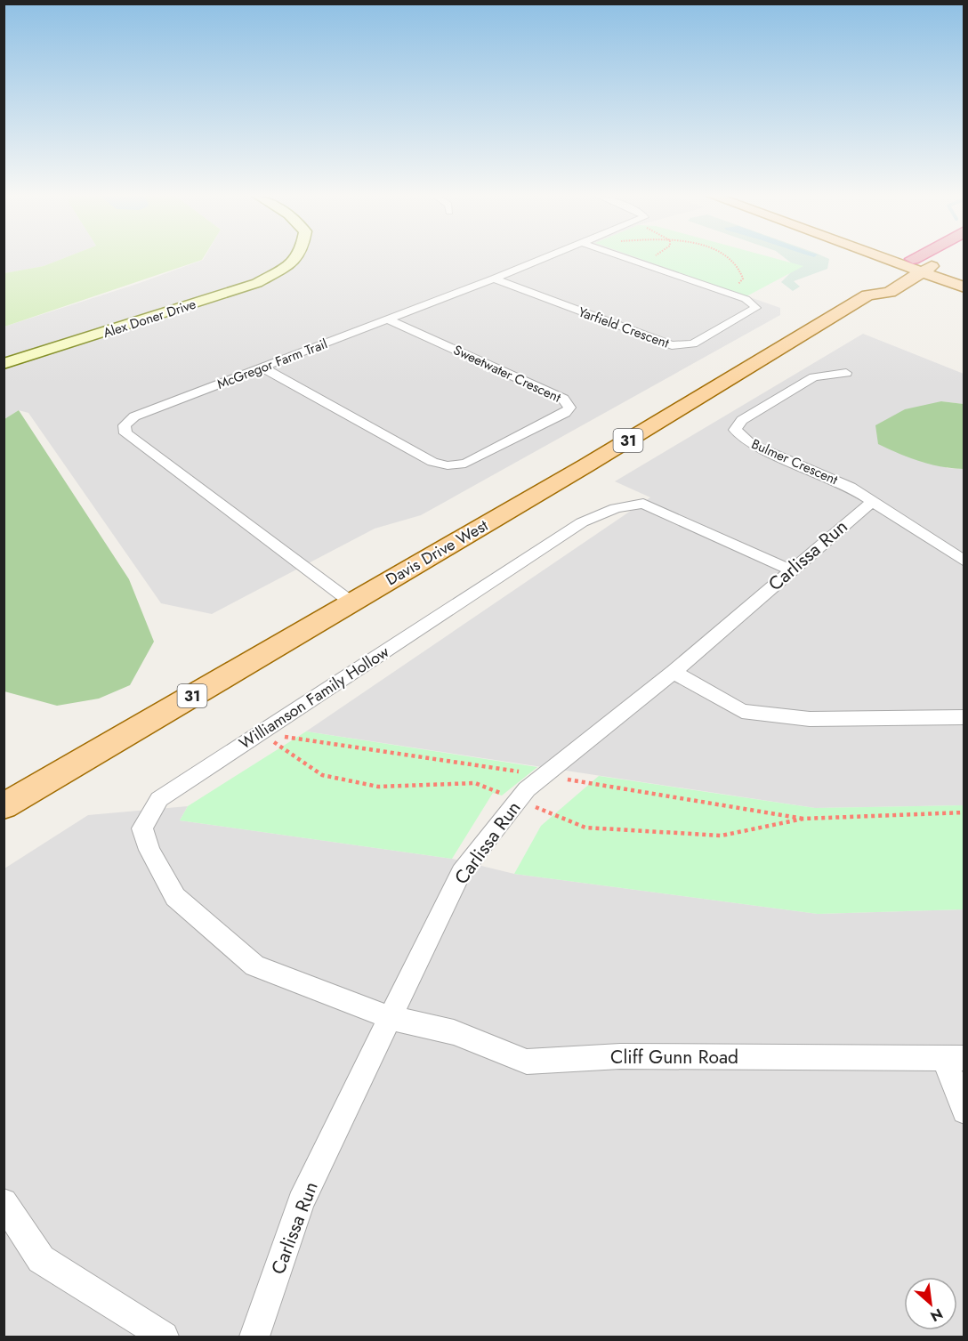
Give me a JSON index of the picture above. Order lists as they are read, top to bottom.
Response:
{
  "streets": {
    "highway": ["31", "Davis Drive West"],
    "street": [
      "Alex Doner Drive",
      "Yarfield Crescent",
      "McGregor Farm Trail",
      "Sweetwater Crescent",
      "Bulmer Crescent",
      "Carlissa Run",
      "Williamson Family Hollow",
      "Cliff Gunn Road"
    ]
  },
  "crossings": [
    ["Yarfield Crescent", "McGregor Farm Trail"],
    ["McGregor Farm Trail", "Sweetwater Crescent"],
    ["McGregor Farm Trail", "Davis Drive West"],
    ["Bulmer Crescent", "Carlissa Run"],
    ["Carlissa Run", "Williamson Family Hollow"],
    ["Carlissa Run", "Cliff Gunn Road"],
    ["Williamson Family Hollow", "Cliff Gunn Road"]
  ],
  "north": "bottom right"
}
